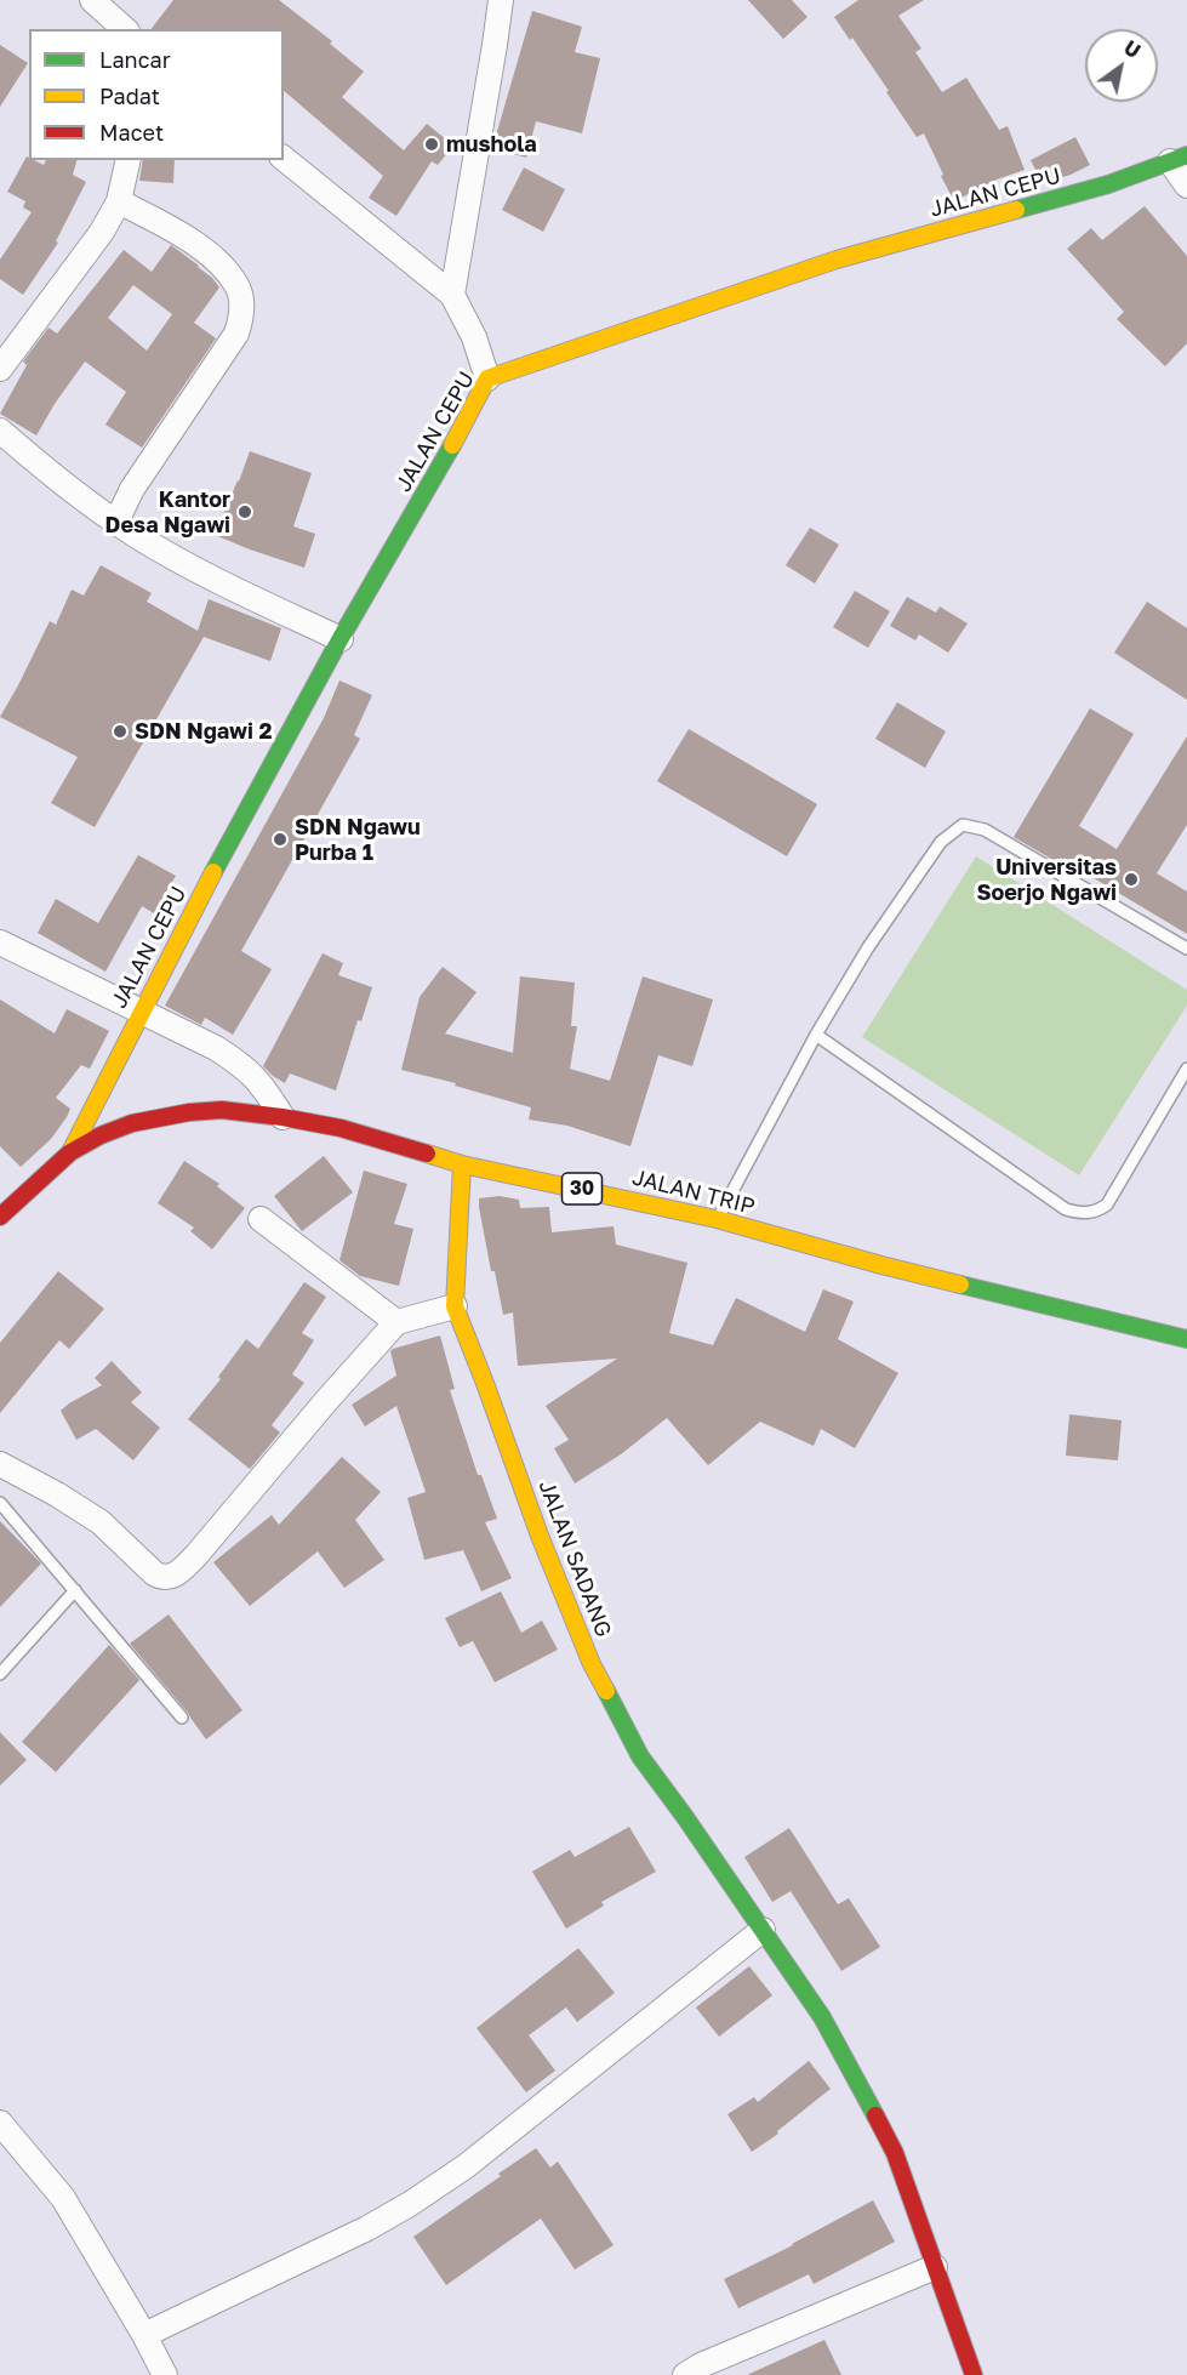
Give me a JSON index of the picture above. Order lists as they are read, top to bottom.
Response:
{
  "streets": {
    "main road": [
      "JALAN CEPU",
      "30",
      "JALAN TRIP",
      "JALAN SADANG"
    ]
  },
  "crossings": [
    ["JALAN CEPU", "JALAN TRIP"],
    ["JALAN TRIP", "JALAN SADANG"]
  ],
  "places": [
    "mushola",
    "Kantor Desa Ngawi",
    "SDN Ngawi 2",
    "SDN Ngawu Purba 1",
    "Universitas Soerjo Ngawi"
  ],
  "legend": ["Lancar", "Padat", "Macet"],
  "north": "top right"
}
